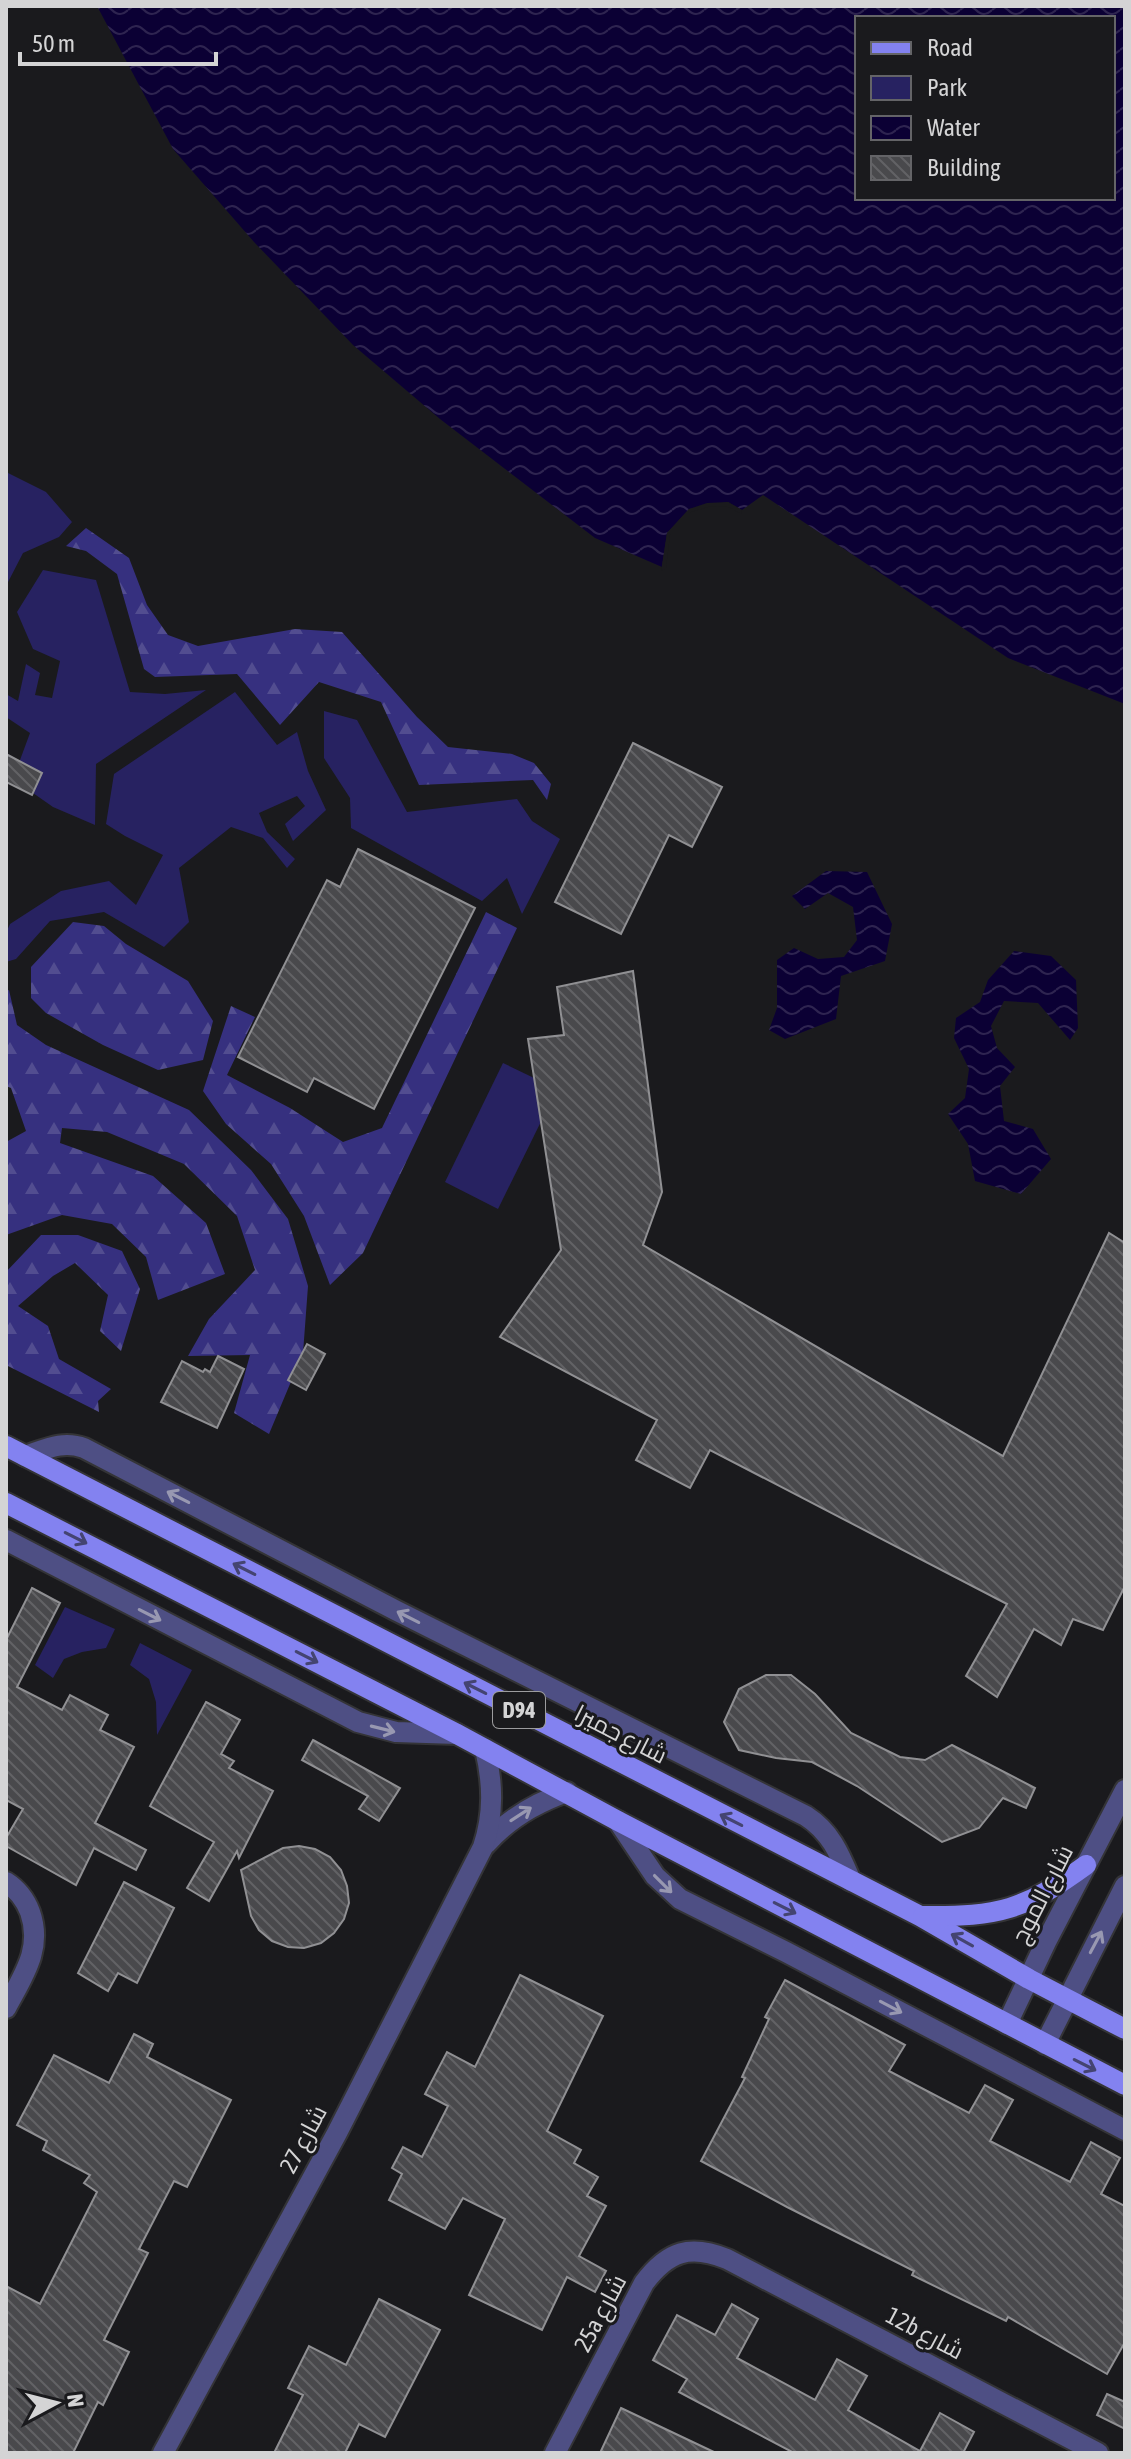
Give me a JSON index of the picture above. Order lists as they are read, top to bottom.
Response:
{
  "streets": {
    "main road": ["D94", "شارع جميرا"],
    "street": [
      "شارع الموج",
      "شارع 27",
      "25a شارع",
      "12b شارع"
    ]
  },
  "crossings": [
    ["D94", "شارع الموج"],
    ["D94", "شارع 27"],
    ["شارع جميرا", "شارع الموج"],
    ["25a شارع", "12b شارع"]
  ],
  "legend": [
    "Road",
    "Park",
    "Water",
    "Building"
  ],
  "scale_bar": "50 m",
  "north": "right"
}
